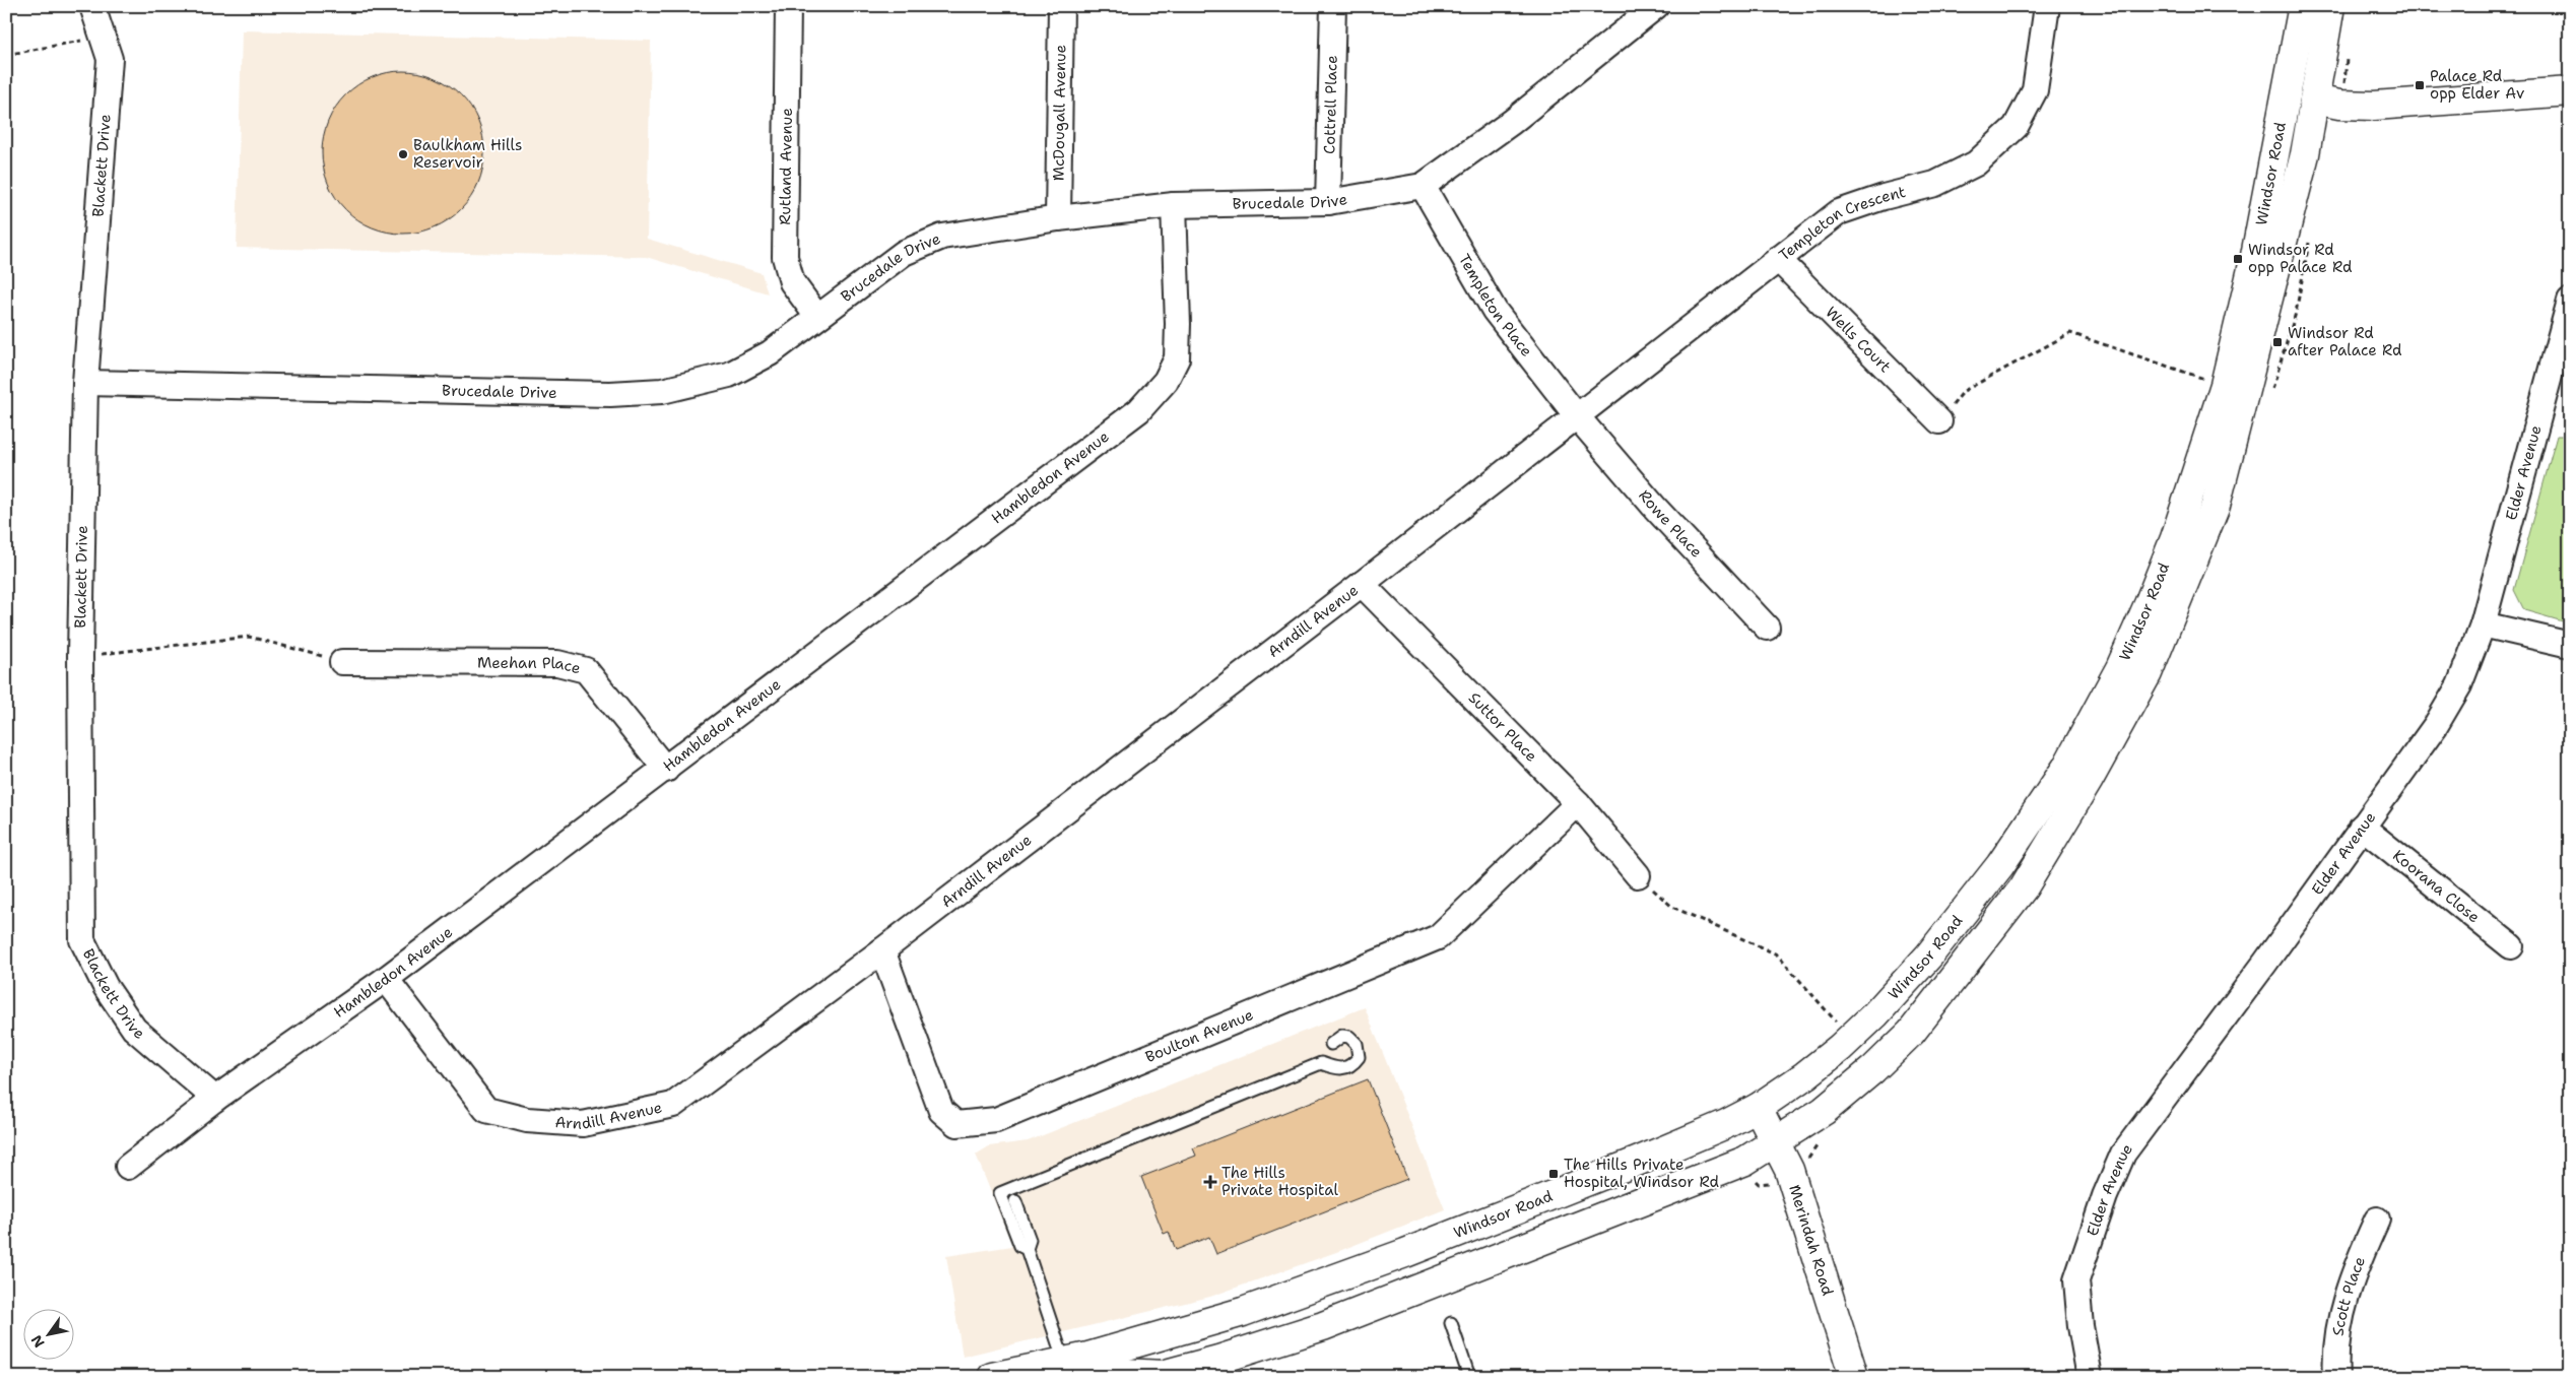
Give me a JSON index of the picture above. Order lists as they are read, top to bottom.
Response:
{
  "streets": {
    "main road": ["Windsor Road", "Merindah Road"],
    "street": [
      "Cottrell Place",
      "McDougall Avenue",
      "Blackett Drive",
      "Rutland Avenue",
      "Brucedale Drive",
      "Templeton Crescent",
      "Templeton Place",
      "Wells Court",
      "Elder Avenue",
      "Hambledon Avenue",
      "Rowe Place",
      "Arndill Avenue",
      "Meehan Place",
      "Suttor Place",
      "Koorana Close",
      "Boulton Avenue",
      "Scott Place"
    ]
  },
  "crossings": [
    ["Cottrell Place", "Brucedale Drive"],
    ["McDougall Avenue", "Brucedale Drive"],
    ["Blackett Drive", "Brucedale Drive"],
    ["Blackett Drive", "Hambledon Avenue"],
    ["Rutland Avenue", "Brucedale Drive"],
    ["Windsor Road", "Merindah Road"],
    ["Brucedale Drive", "Templeton Place"],
    ["Brucedale Drive", "Hambledon Avenue"],
    ["Templeton Crescent", "Templeton Place"],
    ["Templeton Crescent", "Wells Court"],
    ["Templeton Crescent", "Rowe Place"],
    ["Templeton Crescent", "Arndill Avenue"],
    ["Templeton Place", "Rowe Place"],
    ["Templeton Place", "Arndill Avenue"],
    ["Elder Avenue", "Koorana Close"],
    ["Hambledon Avenue", "Arndill Avenue"],
    ["Hambledon Avenue", "Meehan Place"],
    ["Rowe Place", "Arndill Avenue"],
    ["Arndill Avenue", "Suttor Place"],
    ["Arndill Avenue", "Boulton Avenue"],
    ["Suttor Place", "Boulton Avenue"]
  ],
  "places": {
    "transit": [
      "Palace Rd opp Elder Av",
      "Windsor Rd opp Palace Rd",
      "Windsor Rd after Palace Rd",
      "The Hills Private Hospital, Windsor Rd"
    ],
    "other": ["Baulkham Hills Reservoir"],
    "health": ["The Hills Private Hospital"]
  },
  "north": "bottom left"
}
